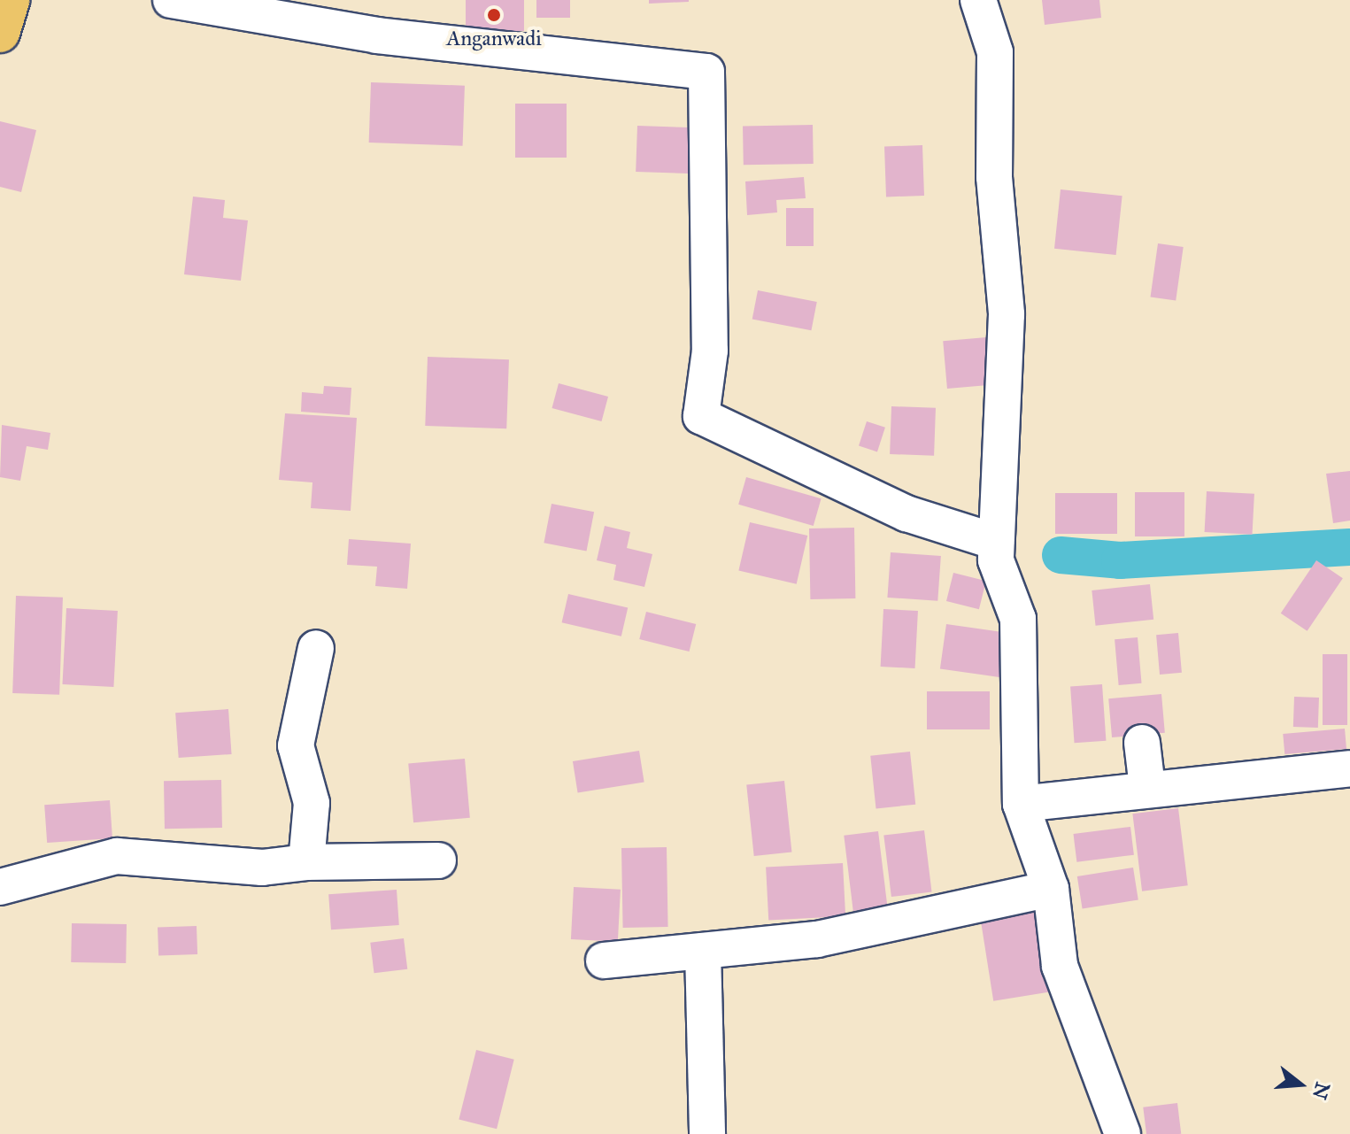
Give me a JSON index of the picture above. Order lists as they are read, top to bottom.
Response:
{
  "places": ["Anganwadi"],
  "north": "right"
}
